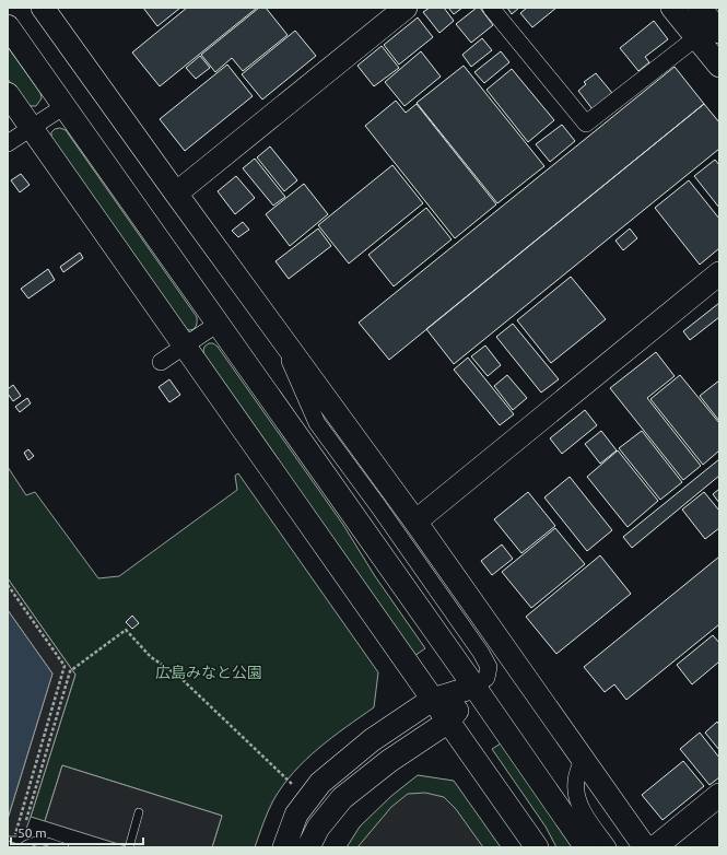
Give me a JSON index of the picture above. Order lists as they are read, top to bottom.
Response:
{
  "parks": ["広島みなと公園"],
  "scale_bar": "50 m"
}
